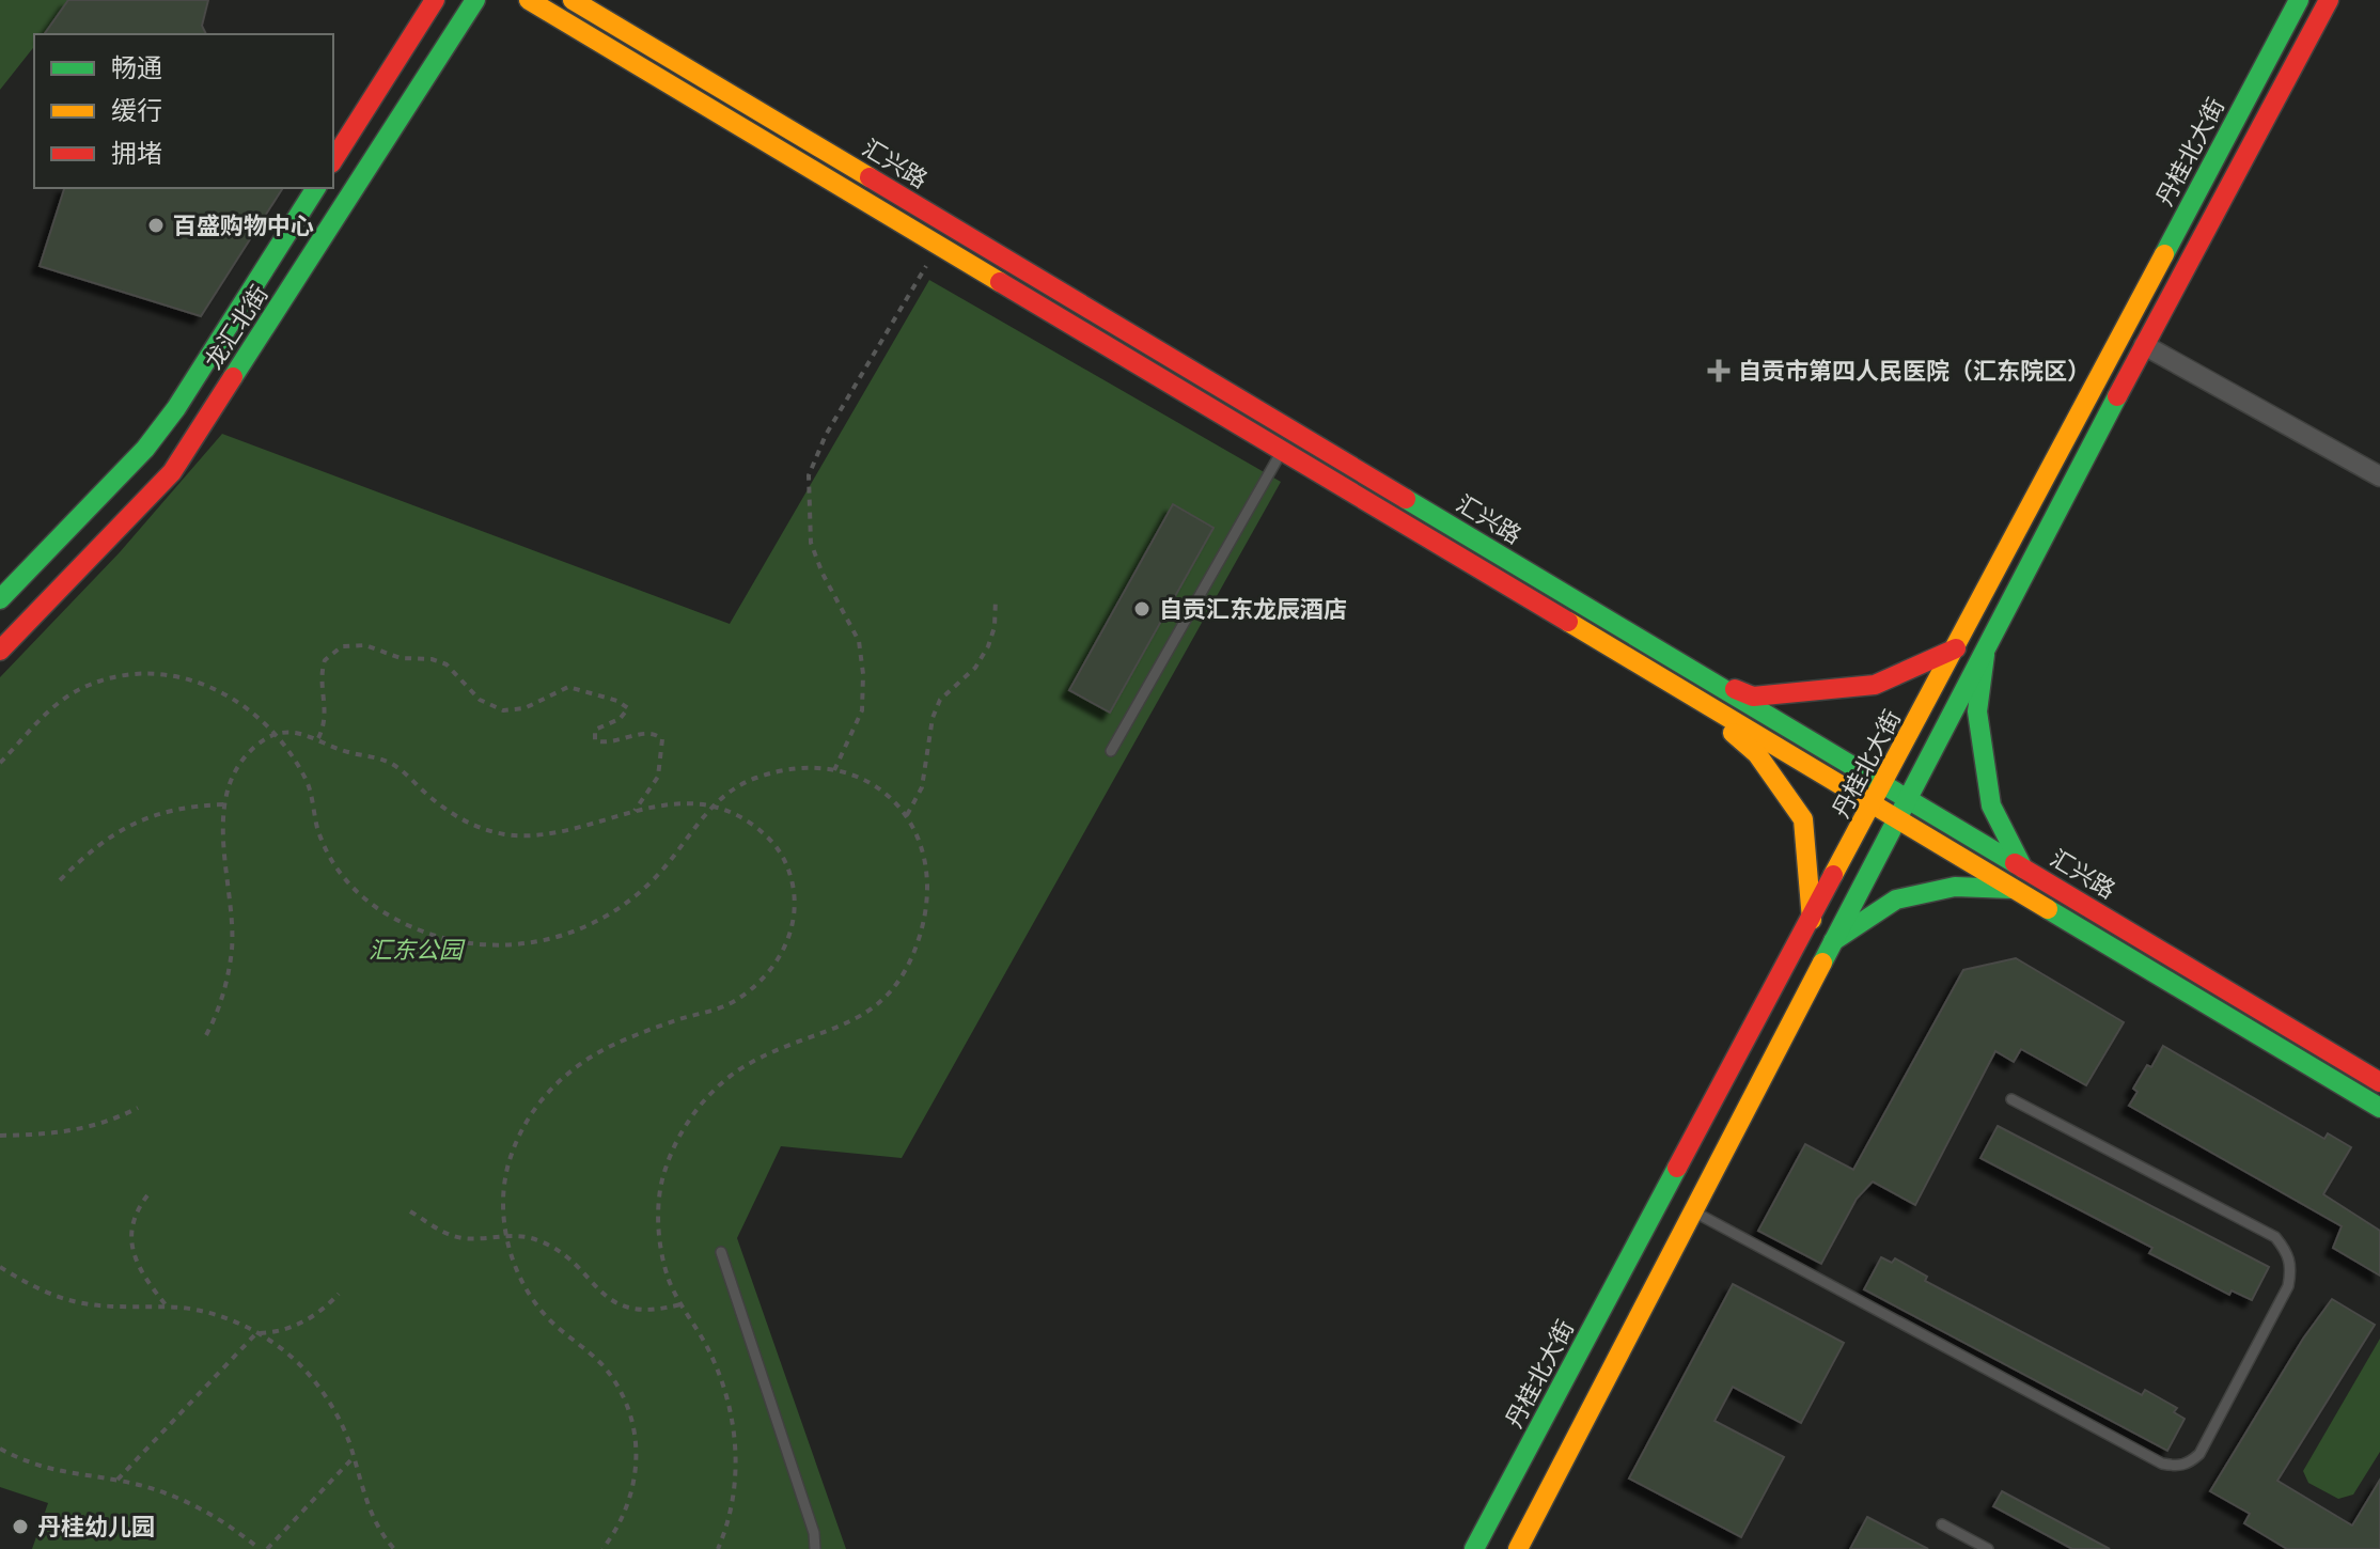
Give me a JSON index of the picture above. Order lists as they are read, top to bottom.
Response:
{
  "streets": {
    "main road": ["丹桂北大街", "汇兴路", "龙汇北街"]
  },
  "crossings": [
    ["丹桂北大街", "汇兴路"]
  ],
  "parks": ["汇东公园"],
  "places": {
    "other": ["百盛购物中心", "自贡汇东龙辰酒店", "丹桂幼儿园"],
    "health": ["自贡市第四人民医院（汇东院区）"]
  },
  "legend": ["畅通", "缓行", "拥堵"]
}
